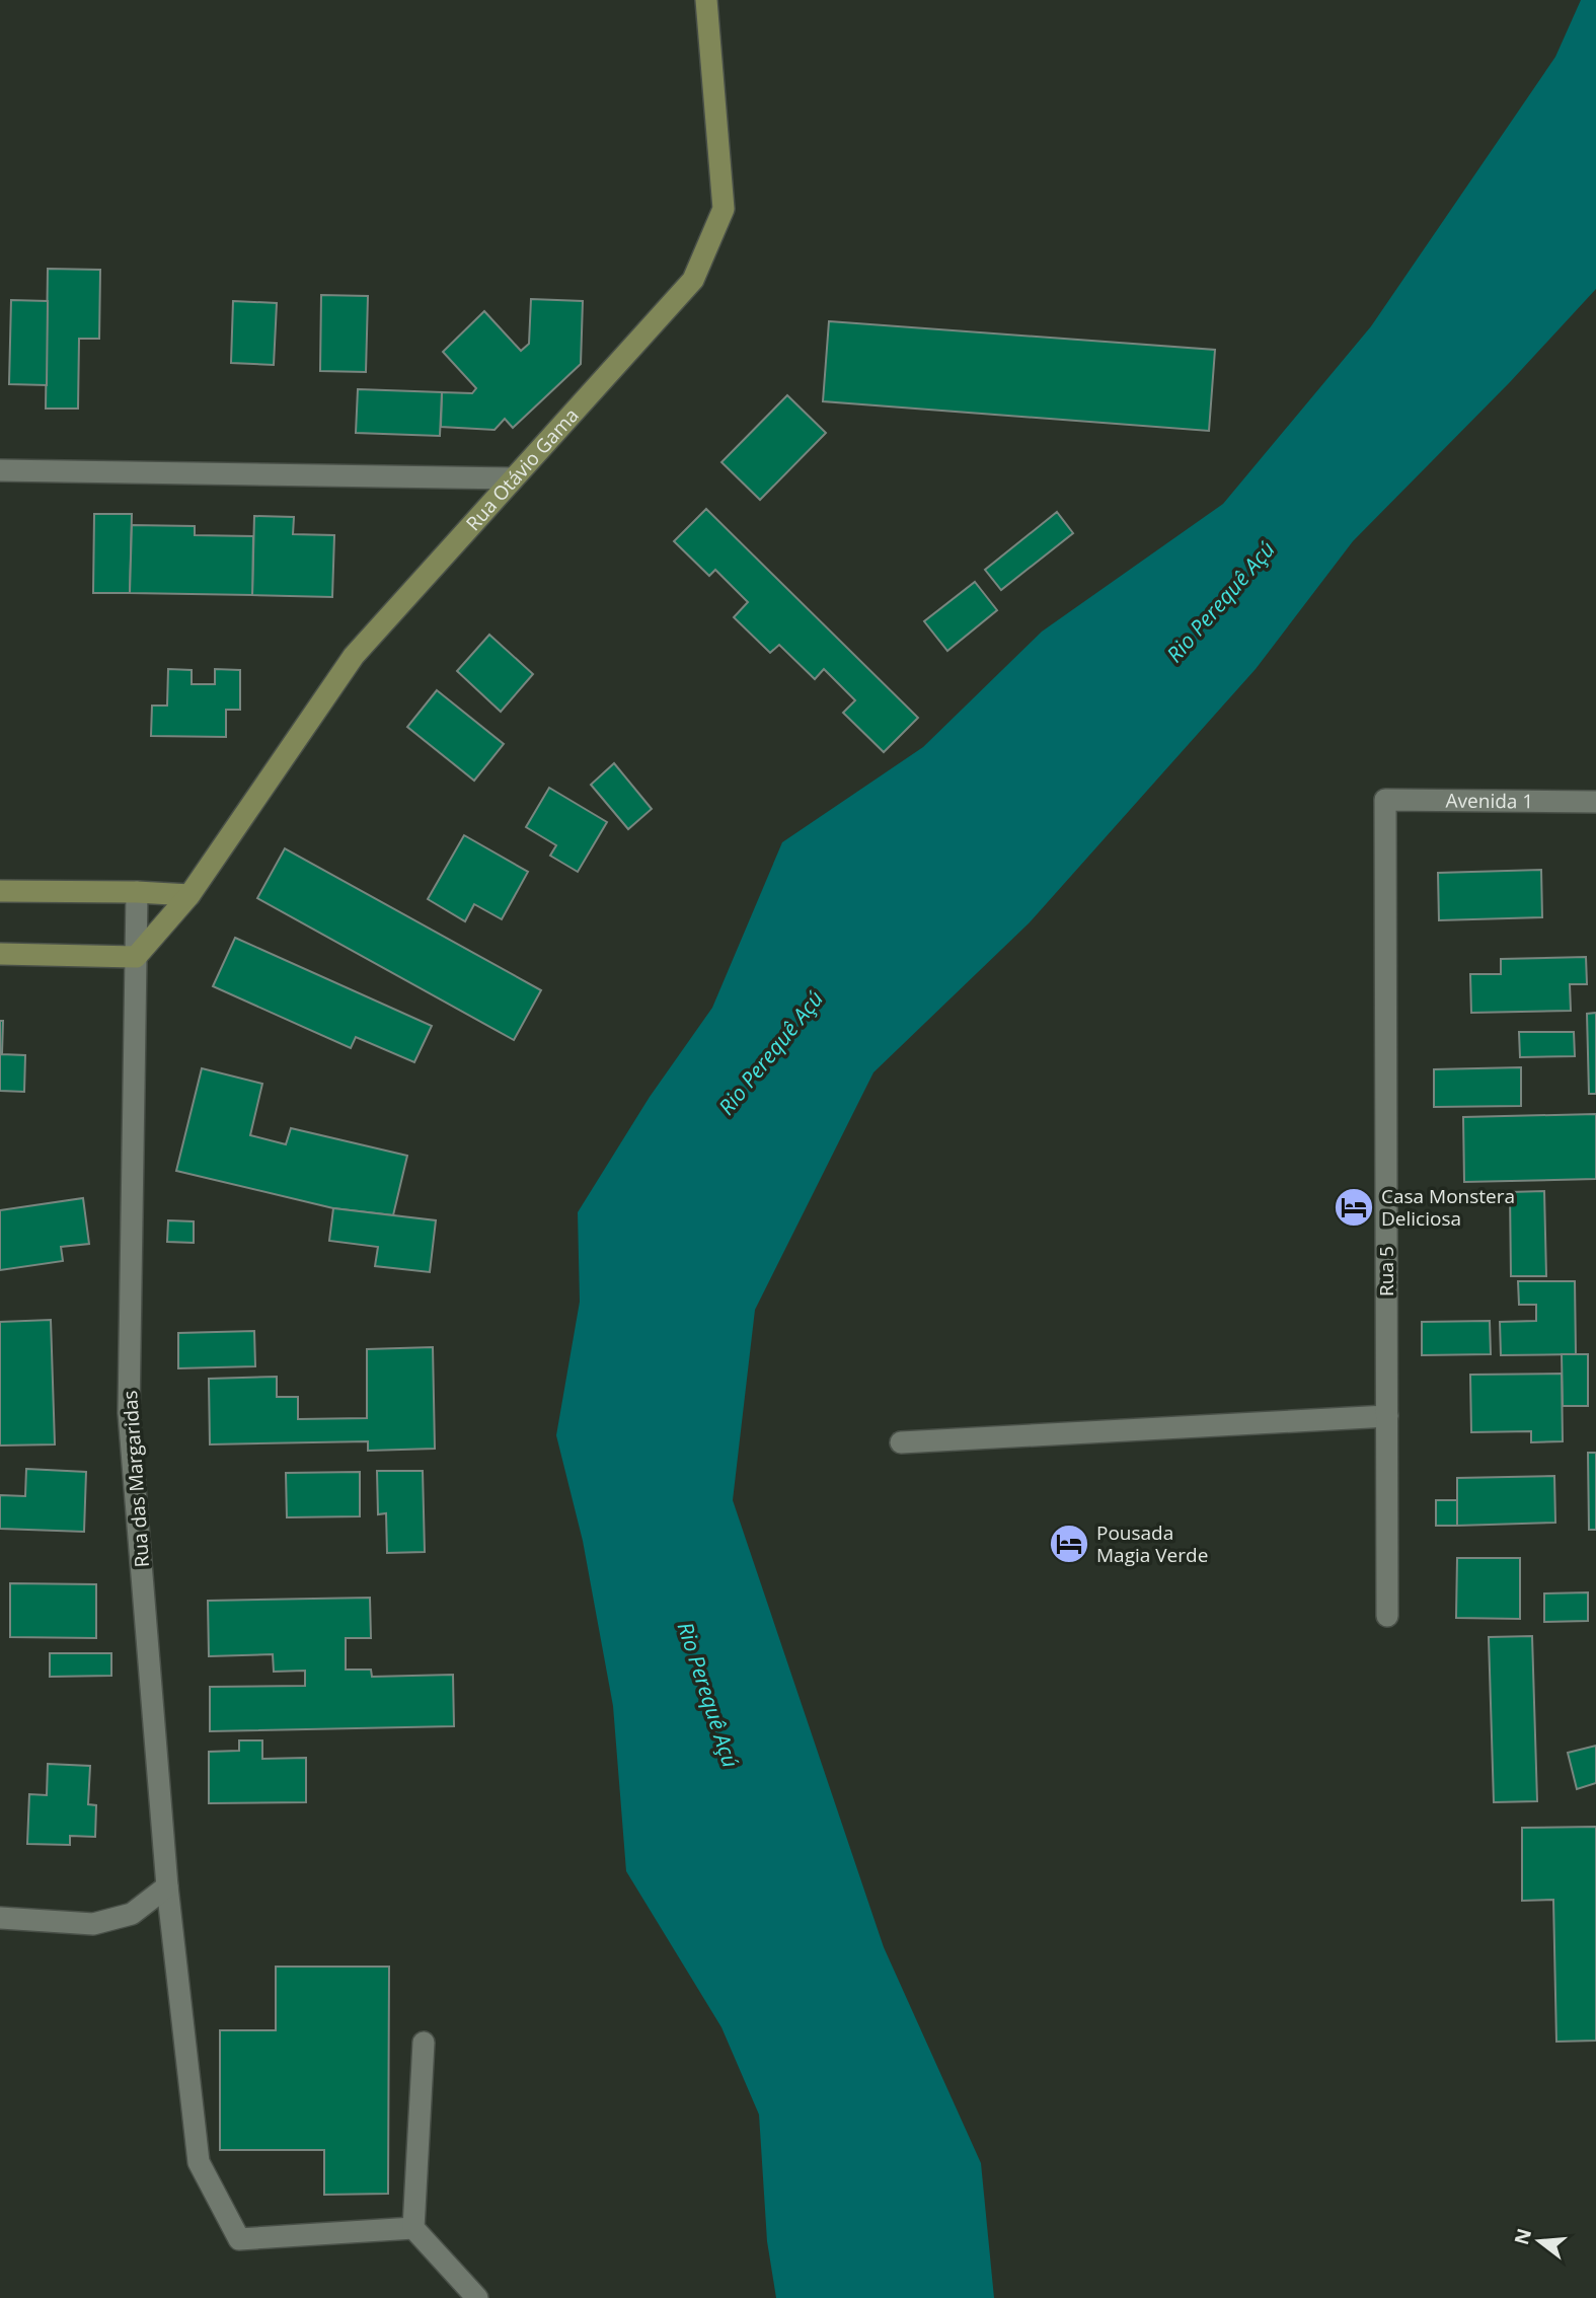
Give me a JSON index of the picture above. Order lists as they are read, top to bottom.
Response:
{
  "streets": {
    "street": [
      "Rua Otávio Gama",
      "Avenida 1",
      "Rua 5",
      "Rua das Margaridas"
    ]
  },
  "crossings": [
    ["Rua Otávio Gama", "Rua das Margaridas"],
    ["Avenida 1", "Rua 5"]
  ],
  "water": ["Rio Perequê Açú"],
  "places": {
    "hotel": ["Casa Monstera Deliciosa", "Pousada Magia Verde"]
  },
  "north": "left"
}
